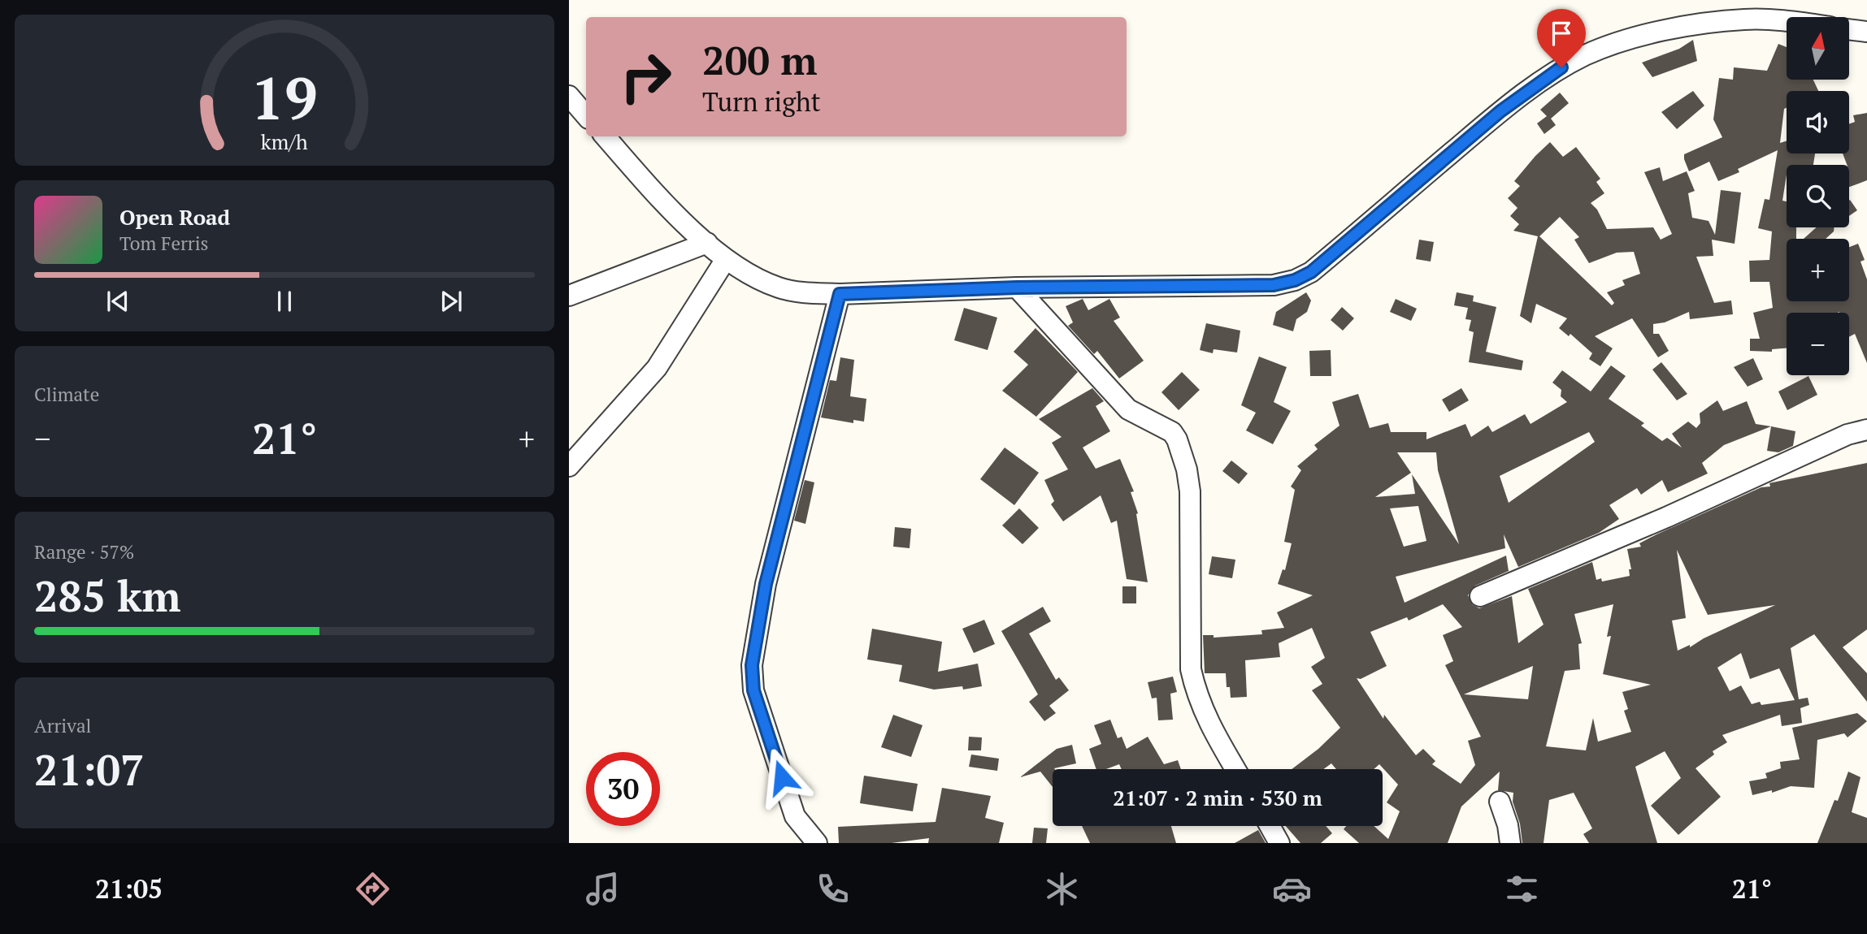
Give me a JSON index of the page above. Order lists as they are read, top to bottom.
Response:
{
  "north": "top",
  "page": {
    "map_buttons": ["+", "−"],
    "turn": ["200 m", "Turn right"],
    "song": ["Open Road", "Tom Ferris"],
    "tile": [
      "Climate",
      ["Range · 57%", "285 km"],
      ["Arrival", "21:07"]
    ],
    "heat": ["−", "21°", "+"],
    "limit": "30",
    "trip": "21:07 · 2 min · 530 m",
    "tabs": ["21:05", "21°"],
    "gauge": ["19", "km/h"]
  }
}
